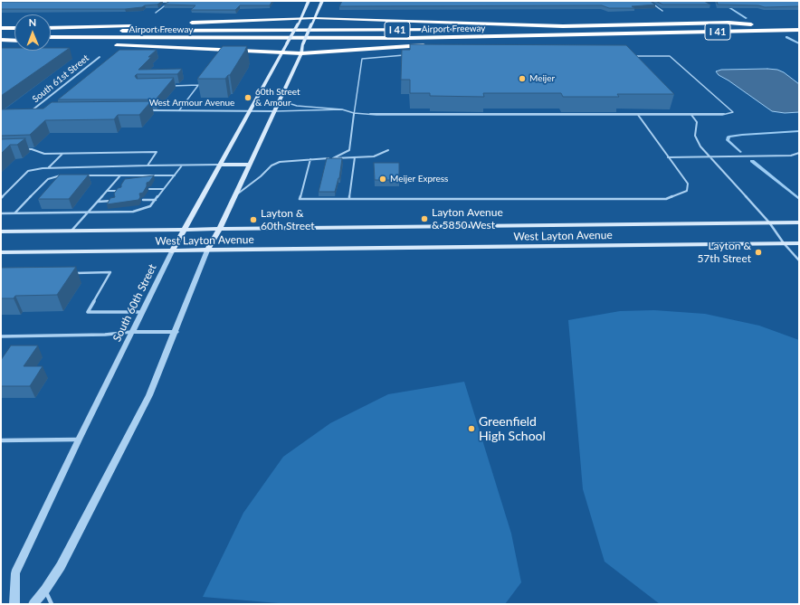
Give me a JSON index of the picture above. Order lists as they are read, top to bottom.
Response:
{
  "streets": {
    "highway": ["Airport Freeway", "I 41"],
    "main road": ["West Layton Avenue", "South 60th Street"],
    "street": ["South 61st Street", "West Armour Avenue"]
  },
  "crossings": [
    ["West Armour Avenue", "South 60th Street"],
    ["West Layton Avenue", "South 60th Street"]
  ],
  "places": [
    "Meijer",
    "60th Street & Amour",
    "Meijer Express",
    "Layton Avenue & 5850 West",
    "Layton & 60th Street",
    "Layton & 57th Street",
    "Greenfield High School"
  ],
  "north": "top"
}
